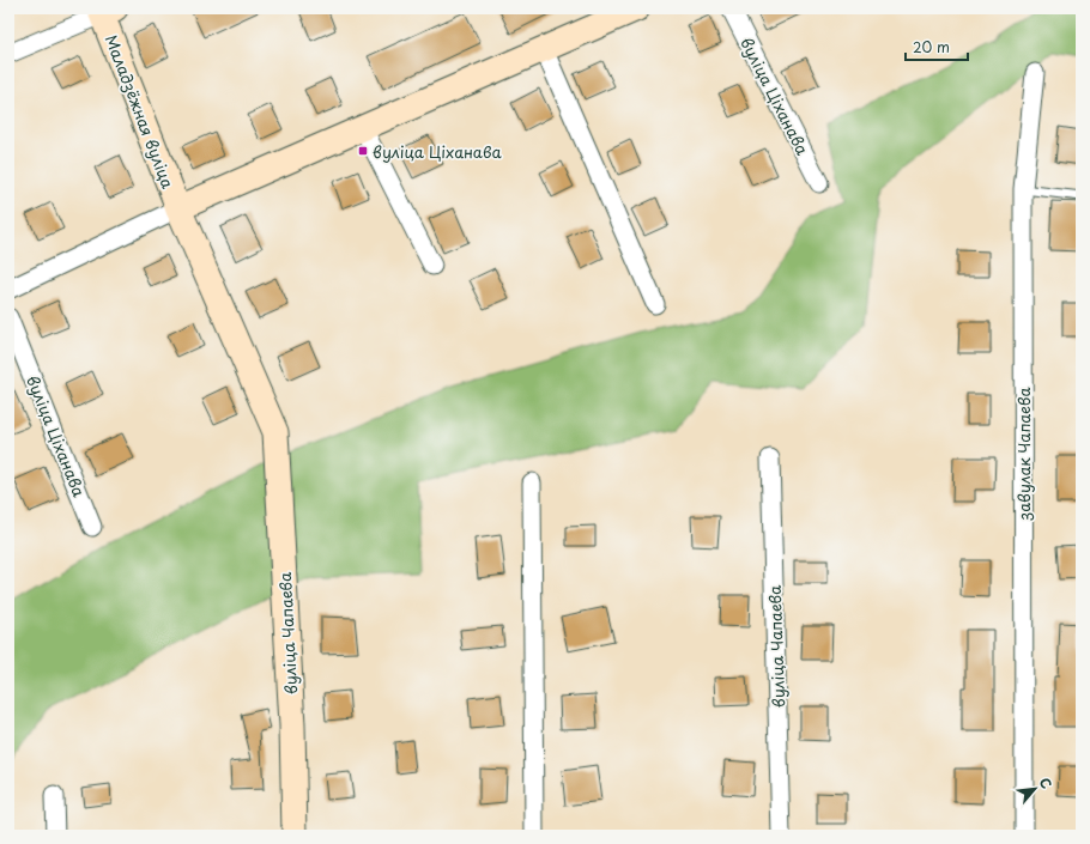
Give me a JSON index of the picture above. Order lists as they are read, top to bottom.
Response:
{
  "streets": {
    "street": [
      "вуліца Ціханава",
      "Маладзёжная вуліца",
      "завулак Чапаева",
      "вуліца Чапаева"
    ]
  },
  "crossings": [
    ["Маладзёжная вуліца", "вуліца Чапаева"]
  ],
  "places": {
    "transit": ["вуліца Ціханава"]
  },
  "scale_bar": "20 m",
  "north": "top right"
}
